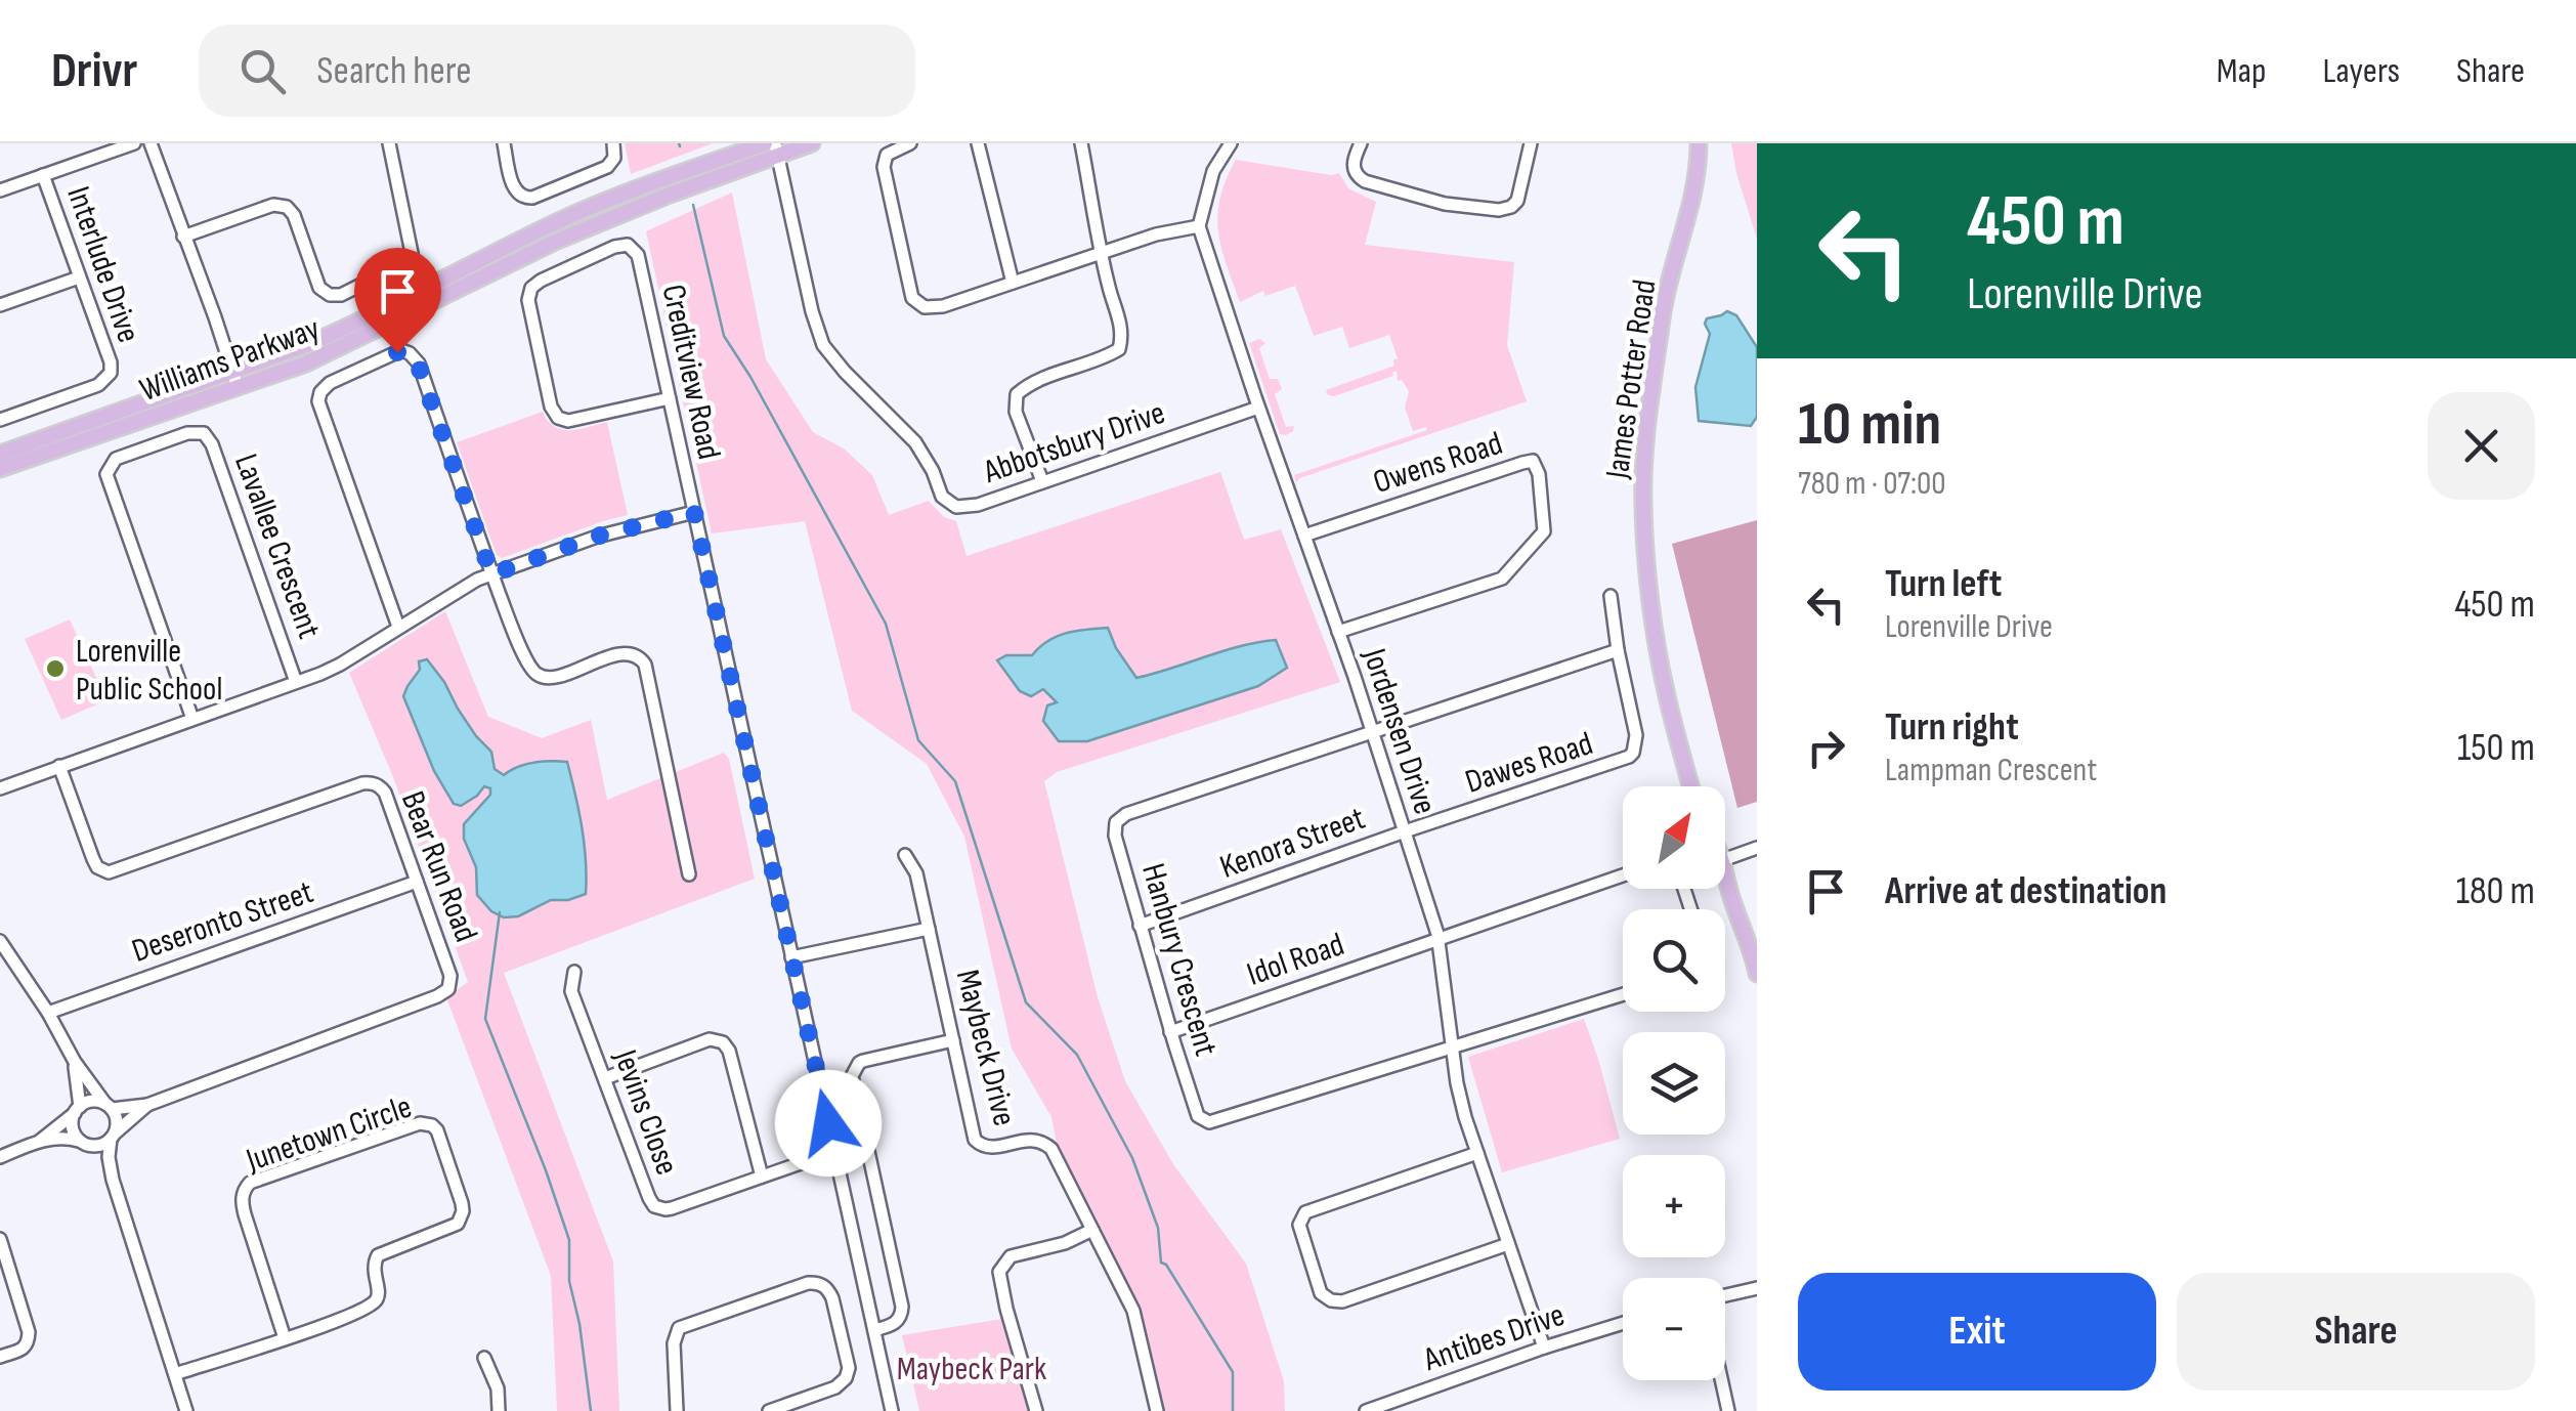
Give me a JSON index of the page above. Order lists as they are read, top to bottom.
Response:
{
  "streets": {
    "main road": ["Williams Parkway", "James Potter Road"],
    "street": [
      "Interlude Drive",
      "Creditview Road",
      "Abbotsbury Drive",
      "Owens Road",
      "Lavallee Crescent",
      "Jordensen Drive",
      "Dawes Road",
      "Kenora Street",
      "Bear Run Road",
      "Deseronto Street",
      "Idol Road",
      "Hanbury Crescent",
      "Maybeck Drive",
      "Jevins Close",
      "Junetown Circle",
      "Antibes Drive"
    ]
  },
  "crossings": [
    ["Williams Parkway", "Abbotsbury Drive"],
    ["Creditview Road", "Jevins Close"],
    ["Abbotsbury Drive", "Jordensen Drive"],
    ["Owens Road", "Jordensen Drive"],
    ["Jordensen Drive", "Dawes Road"],
    ["Jordensen Drive", "Kenora Street"],
    ["Jordensen Drive", "Idol Road"],
    ["Jordensen Drive", "Hanbury Crescent"],
    ["Jordensen Drive", "Antibes Drive"],
    ["Dawes Road", "Kenora Street"],
    ["Kenora Street", "Hanbury Crescent"],
    ["Bear Run Road", "Deseronto Street"],
    ["Idol Road", "Hanbury Crescent"]
  ],
  "parks": ["Maybeck Park"],
  "places": ["Lorenville Public School"],
  "north": "top right",
  "page": {
    "header": "Drivr",
    "search": "Search here",
    "nav": ["Map", "Layers", "Share"],
    "turn": ["450 m", "Lorenville Drive"],
    "heading": ["10 min", "780 m · 07:00"],
    "list": [
      {
        "name": "Turn left",
        "note": "Lorenville Drive",
        "value": "450 m"
      },
      {
        "name": "Turn right",
        "note": "Lampman Crescent",
        "value": "150 m"
      },
      {
        "name": "Arrive at destination",
        "value": "180 m"
      }
    ],
    "map_buttons": ["+", "−"],
    "buttons": ["Exit", "Share"]
  }
}
